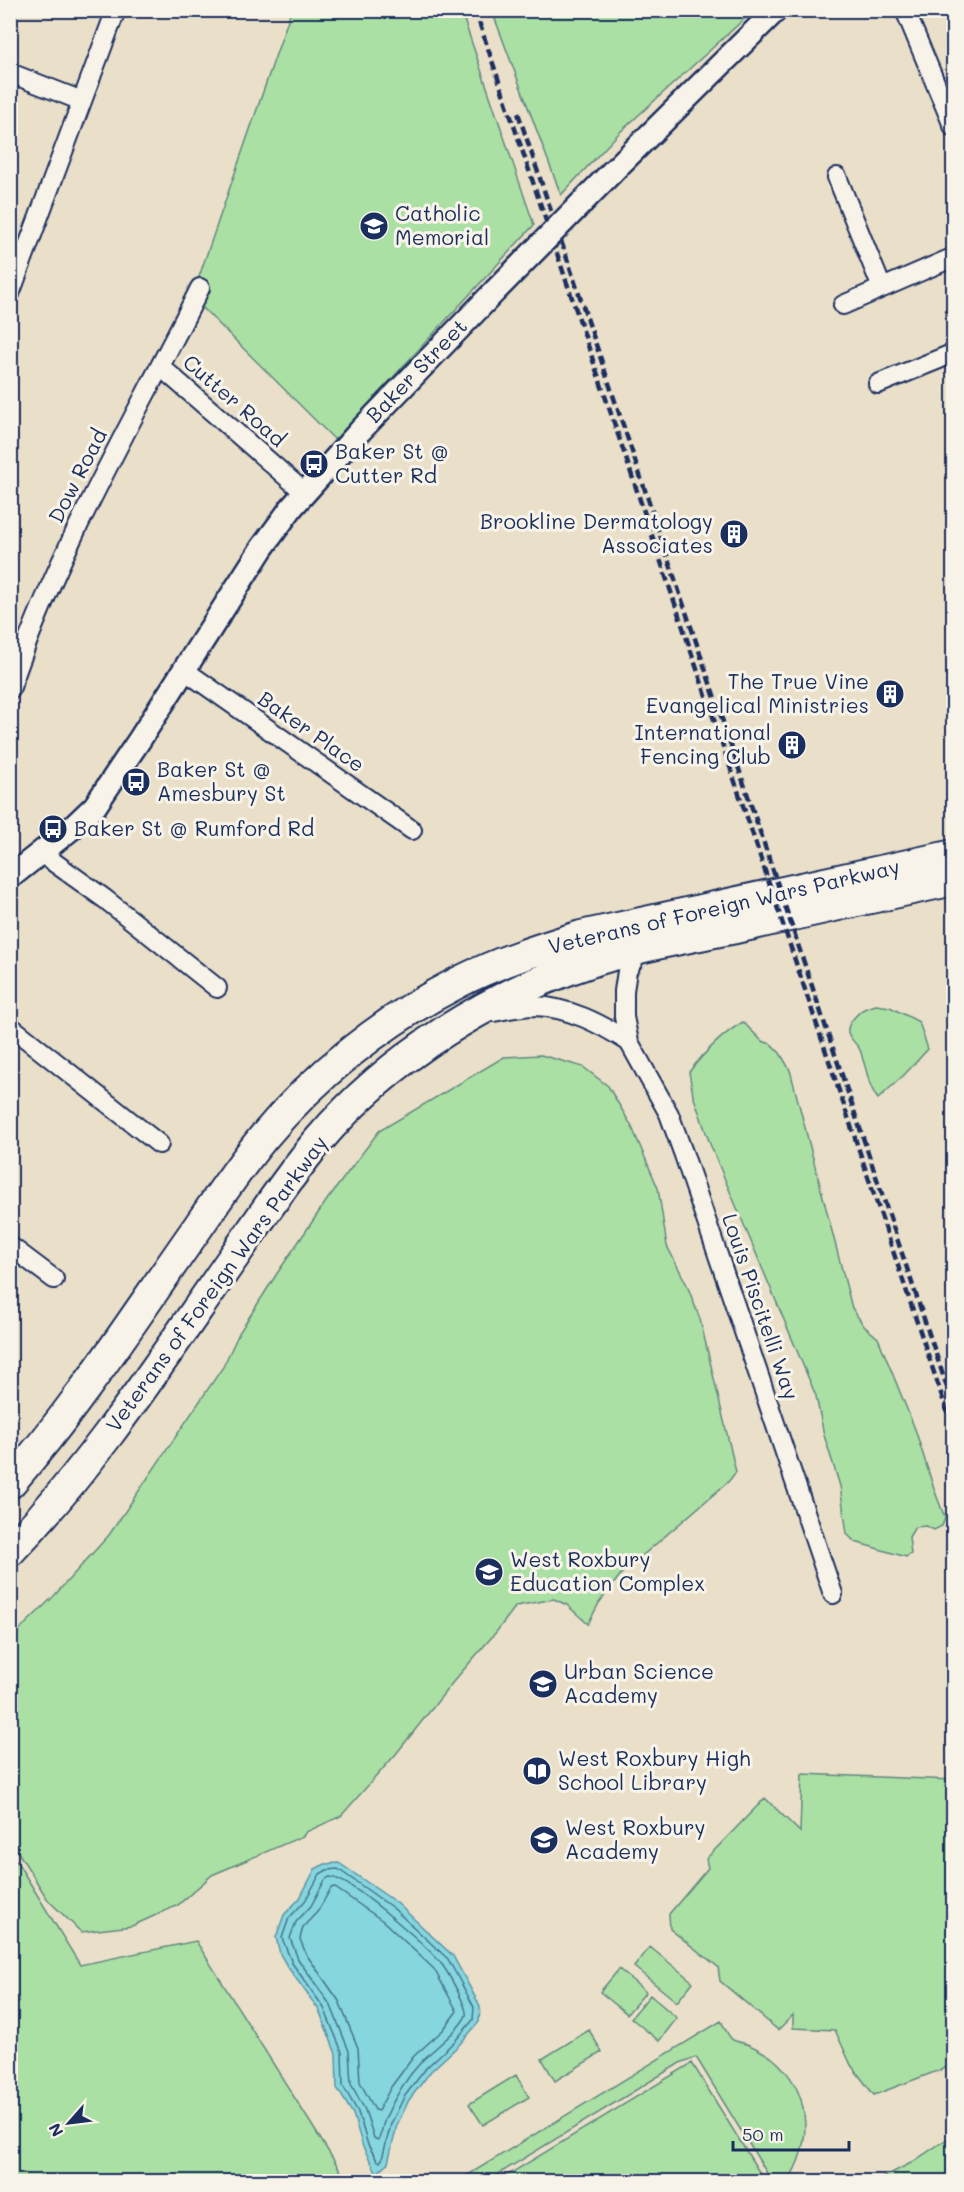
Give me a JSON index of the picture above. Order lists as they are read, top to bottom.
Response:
{
  "streets": {
    "highway": ["Veterans of Foreign Wars Parkway"],
    "street": [
      "Baker Street",
      "Cutter Road",
      "Dow Road",
      "Baker Place",
      "Louis Piscitelli Way"
    ]
  },
  "crossings": [
    ["Baker Street", "Cutter Road"],
    ["Baker Street", "Baker Place"],
    ["Cutter Road", "Dow Road"],
    ["Veterans of Foreign Wars Parkway", "Louis Piscitelli Way"]
  ],
  "places": {
    "school or university": [
      "Catholic Memorial",
      "West Roxbury Education Complex",
      "Urban Science Academy",
      "West Roxbury Academy"
    ],
    "bus stop": ["Baker St @ Cutter Rd", "Baker St @ Amesbury St", "Baker St @ Rumford Rd"],
    "building": ["Brookline Dermatology Associates", "The True Vine Evangelical Ministries", "International Fencing Club"],
    "library": ["West Roxbury High School Library"]
  },
  "scale_bar": "50 m",
  "north": "bottom left"
}
